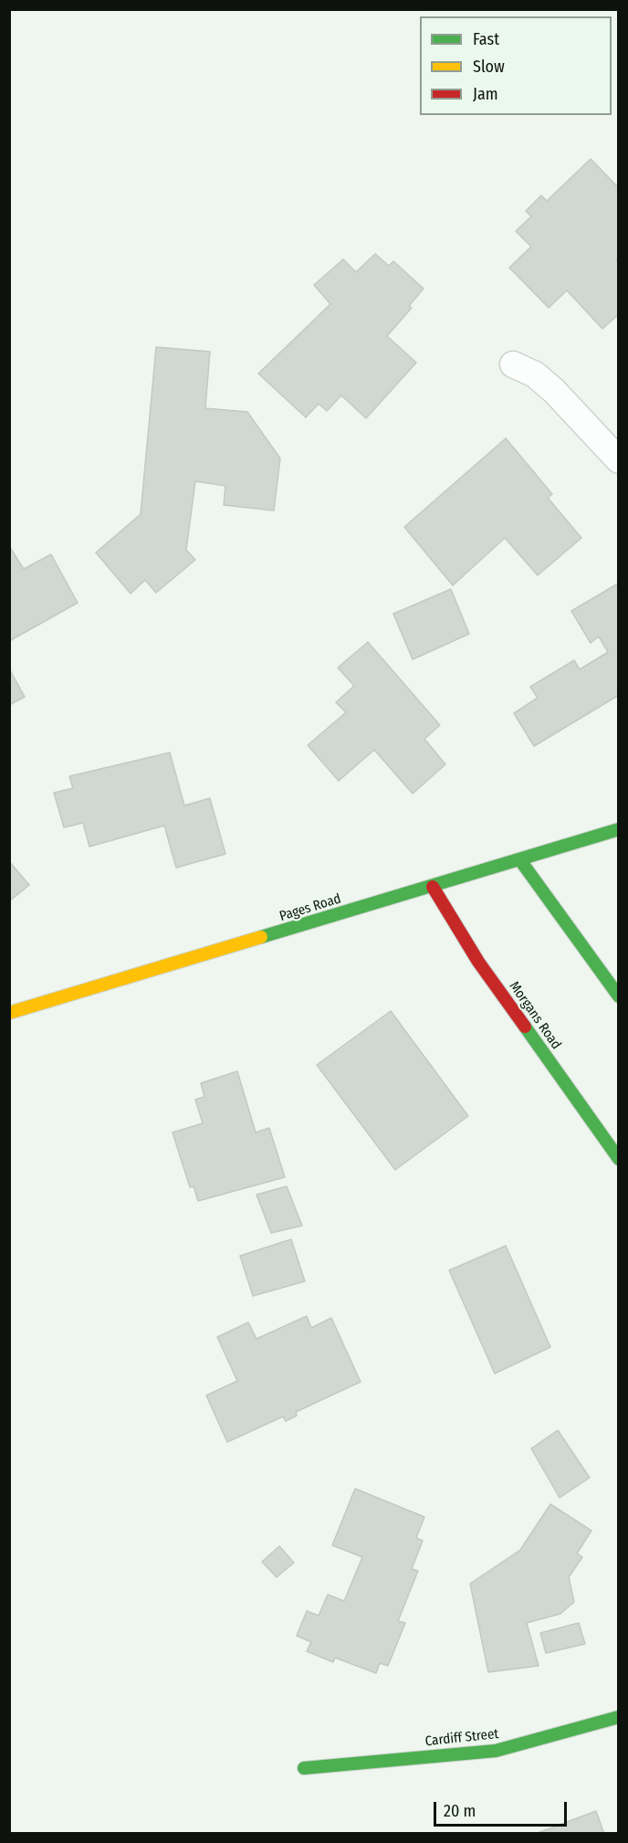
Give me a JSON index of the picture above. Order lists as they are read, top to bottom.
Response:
{
  "streets": {
    "street": ["Pages Road", "Morgans Road", "Cardiff Street"]
  },
  "crossings": [
    ["Pages Road", "Morgans Road"]
  ],
  "legend": ["Fast", "Slow", "Jam"],
  "scale_bar": "20 m"
}
